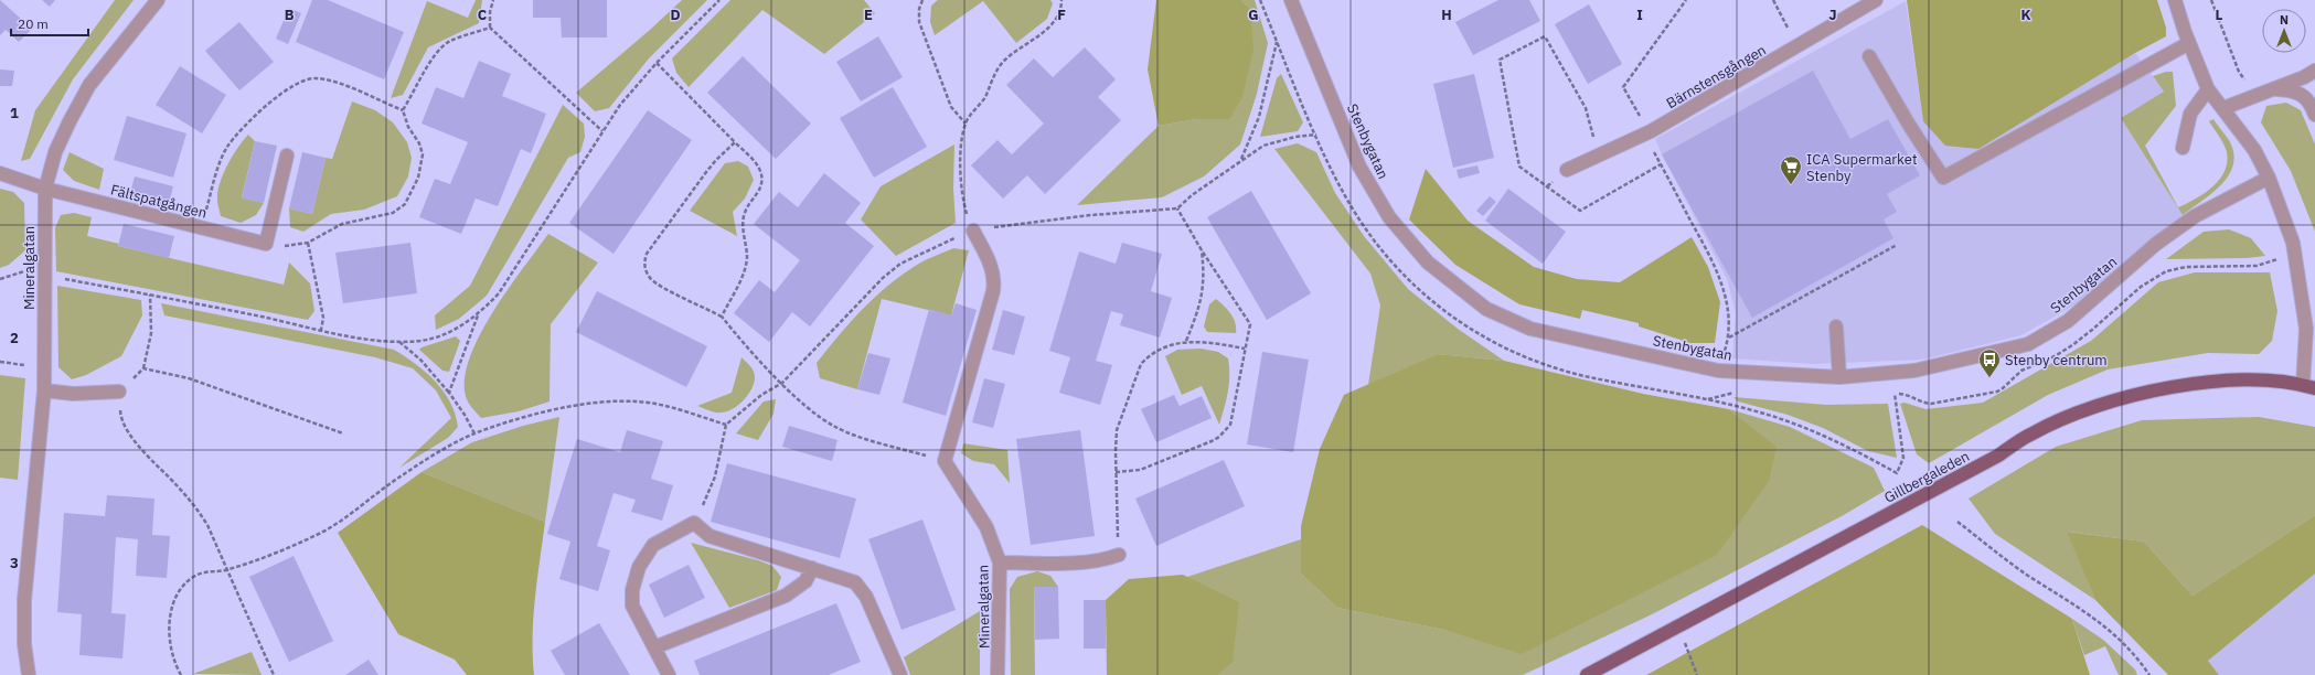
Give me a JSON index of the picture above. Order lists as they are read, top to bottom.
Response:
{
  "streets": {
    "main road": ["Gillbergaleden"],
    "street": [
      "Bärnstensgången",
      "Stenbygatan",
      "Fältspatgången",
      "Mineralgatan"
    ]
  },
  "crossings": [
    ["Fältspatgången", "Mineralgatan"]
  ],
  "places": {
    "supermarket": ["ICA Supermarket Stenby"],
    "bus stop": ["Stenby centrum"]
  },
  "scale_bar": "20 m",
  "north": "top",
  "grid": {
    "columns": [
      "B",
      "C",
      "D",
      "E",
      "F",
      "G",
      "H",
      "I",
      "J",
      "K",
      "L"
    ],
    "rows": ["1", "2", "3"]
  }
}
